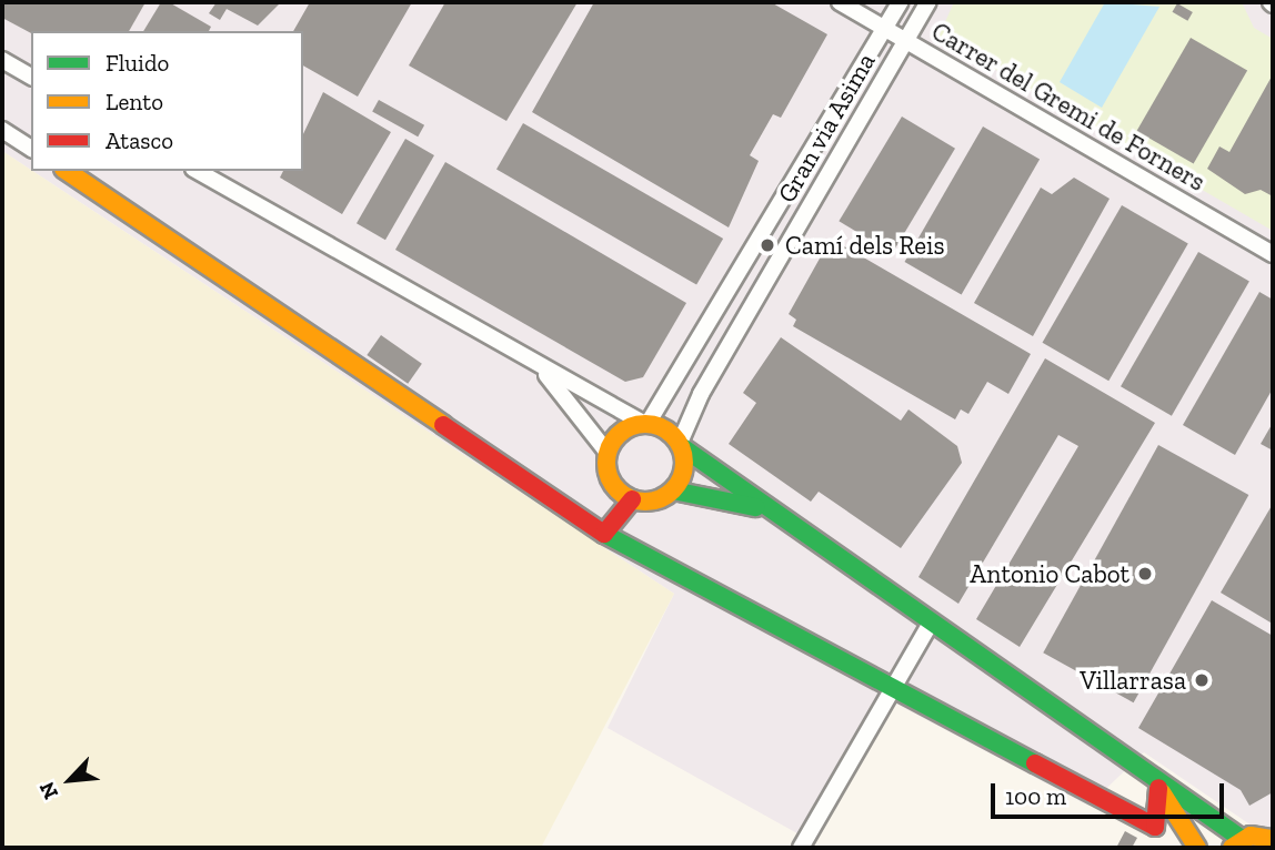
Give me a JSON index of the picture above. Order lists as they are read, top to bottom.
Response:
{
  "streets": {
    "street": ["Carrer del Gremi de Forners", "Gran via Asima"]
  },
  "crossings": [
    ["Carrer del Gremi de Forners", "Gran via Asima"]
  ],
  "places": ["Camí dels Reis", "Antonio Cabot", "Villarrasa"],
  "legend": ["Fluido", "Lento", "Atasco"],
  "scale_bar": "100 m",
  "north": "bottom left"
}
